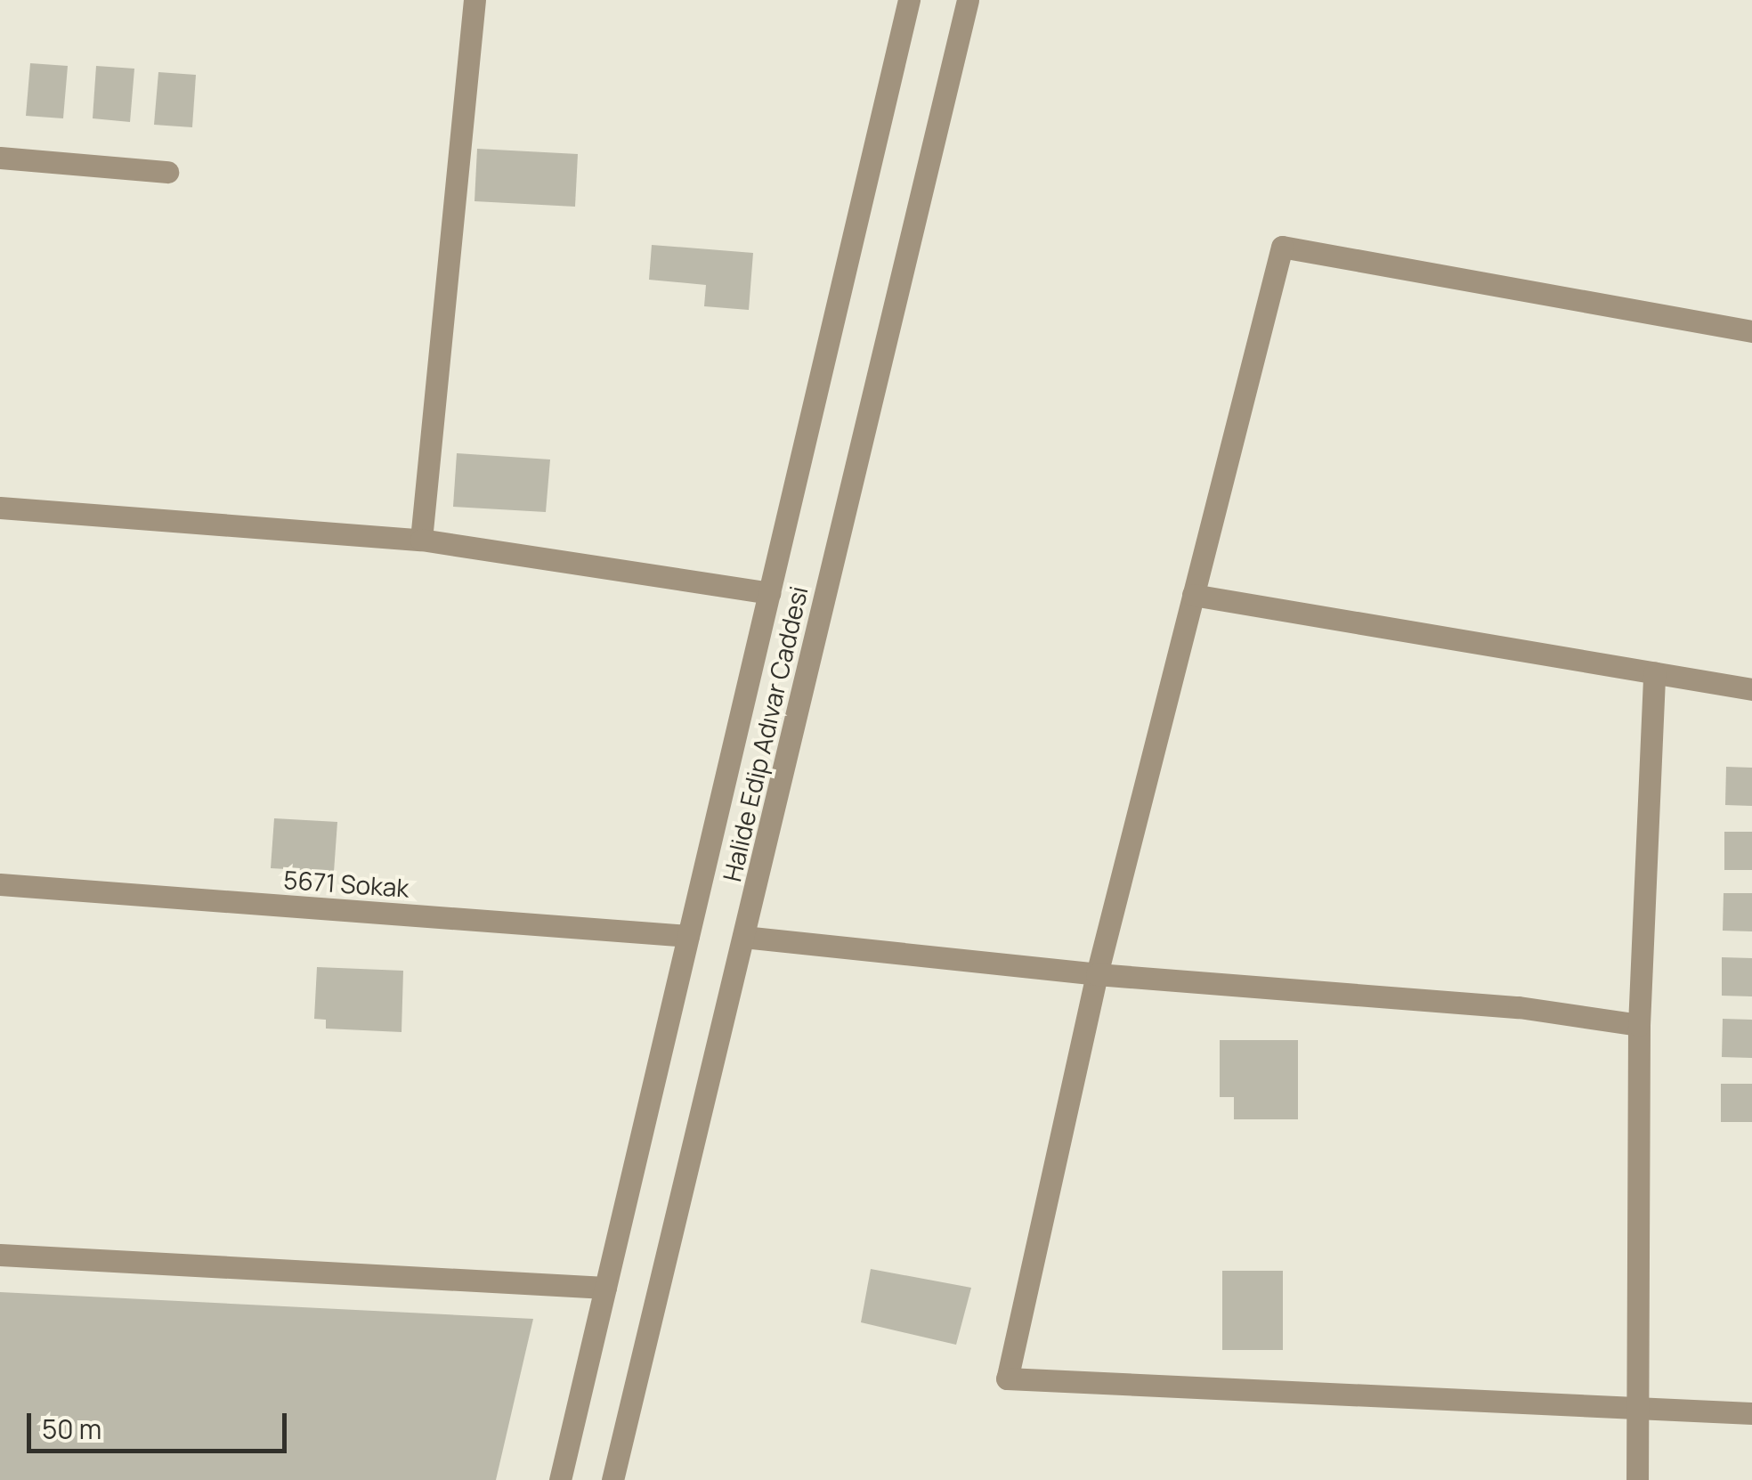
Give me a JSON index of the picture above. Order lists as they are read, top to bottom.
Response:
{
  "streets": {
    "street": ["Halide Edip Adıvar Caddesi", "5671 Sokak"]
  },
  "crossings": [
    ["Halide Edip Adıvar Caddesi", "5671 Sokak"]
  ],
  "scale_bar": "50 m"
}
